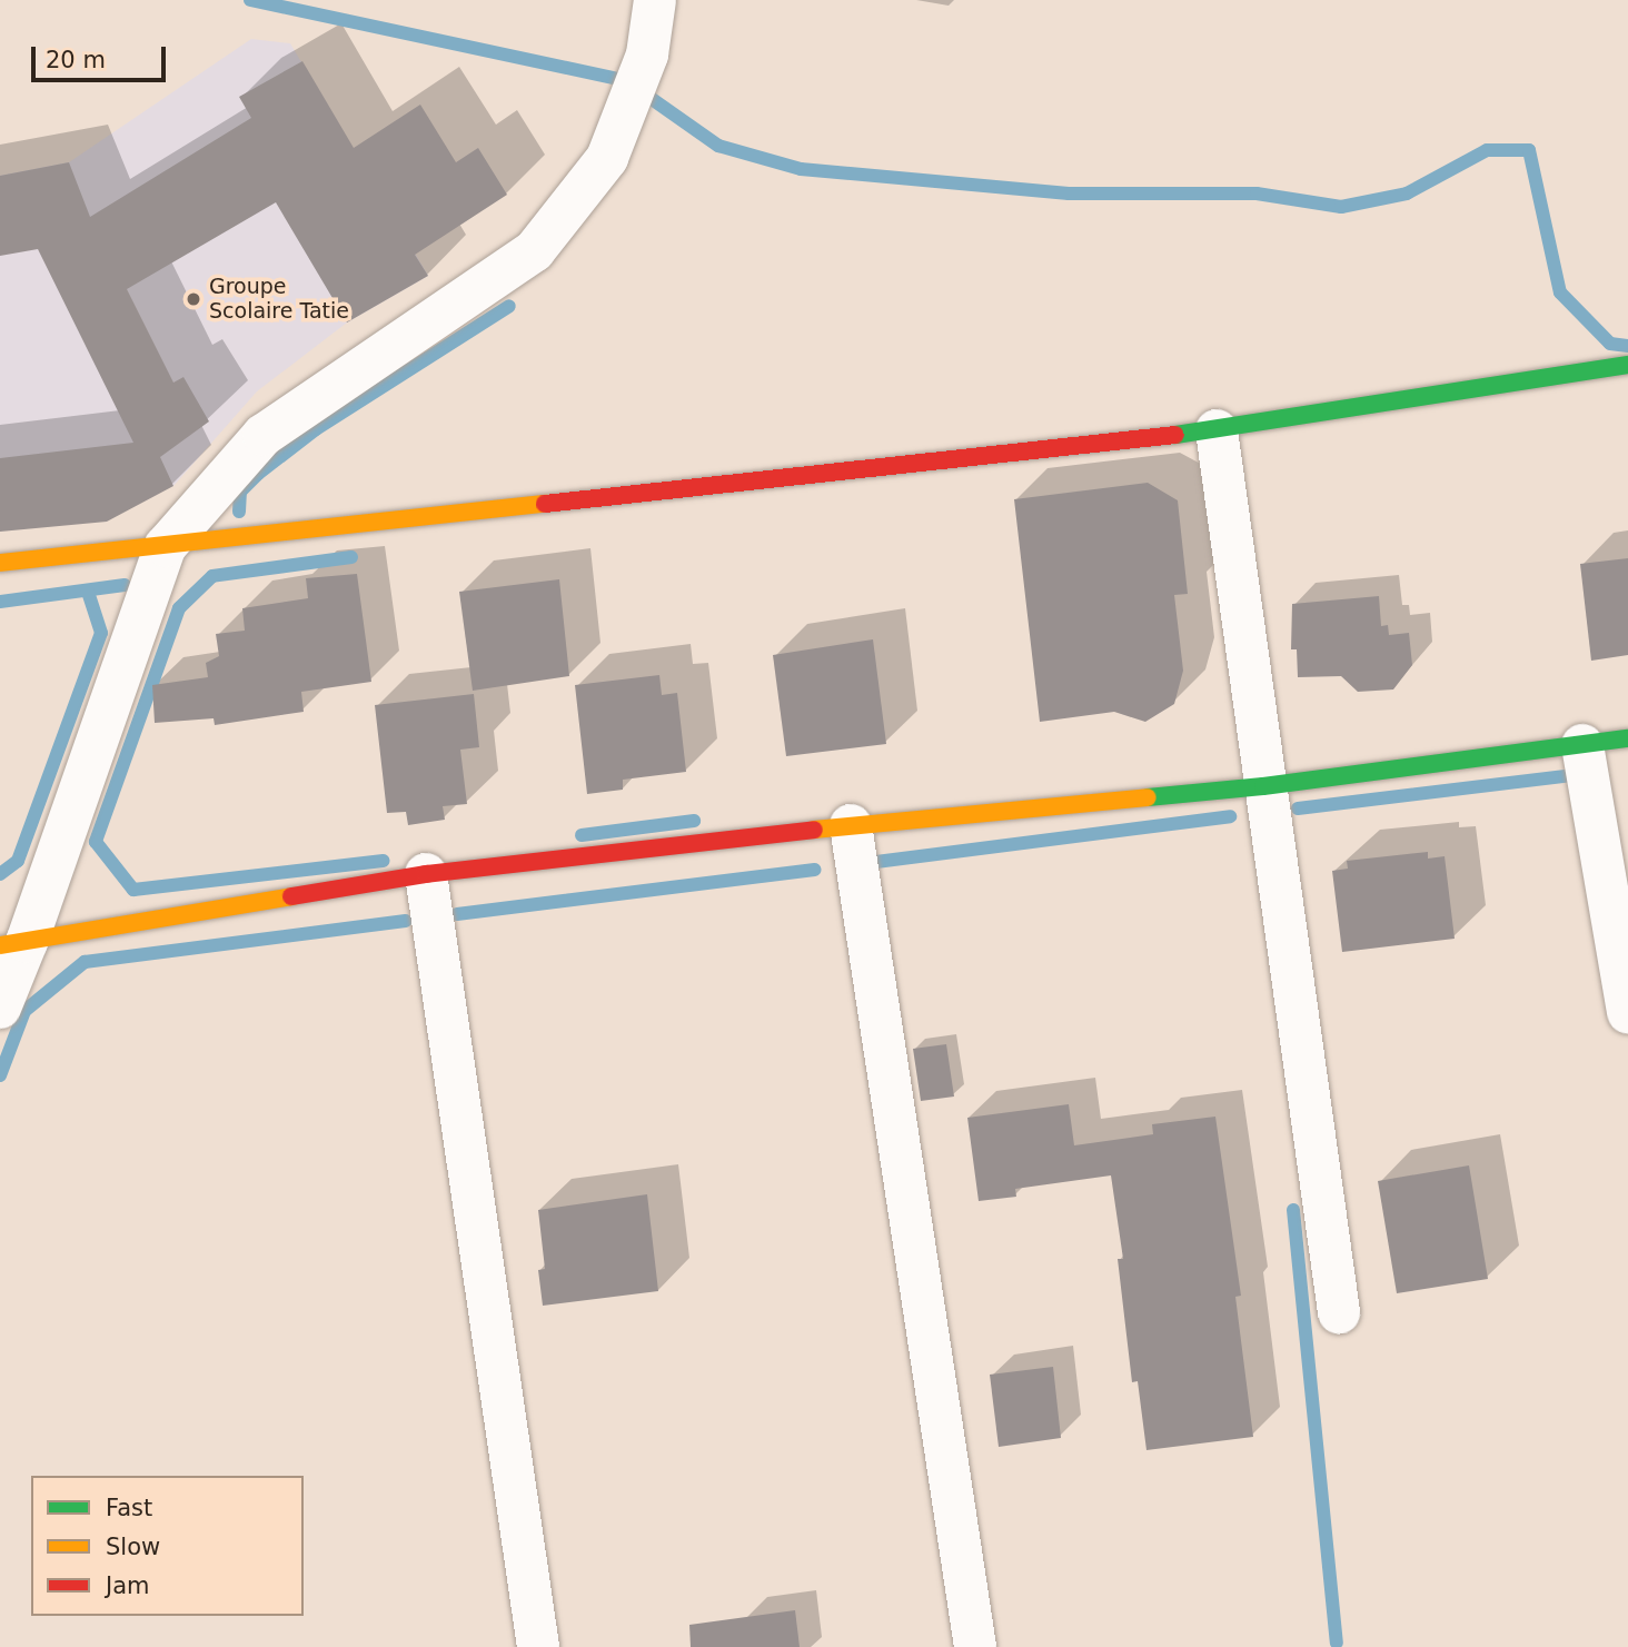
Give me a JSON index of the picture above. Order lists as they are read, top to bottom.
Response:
{
  "places": ["Groupe Scolaire Tatie"],
  "legend": ["Fast", "Slow", "Jam"],
  "scale_bar": "20 m"
}
